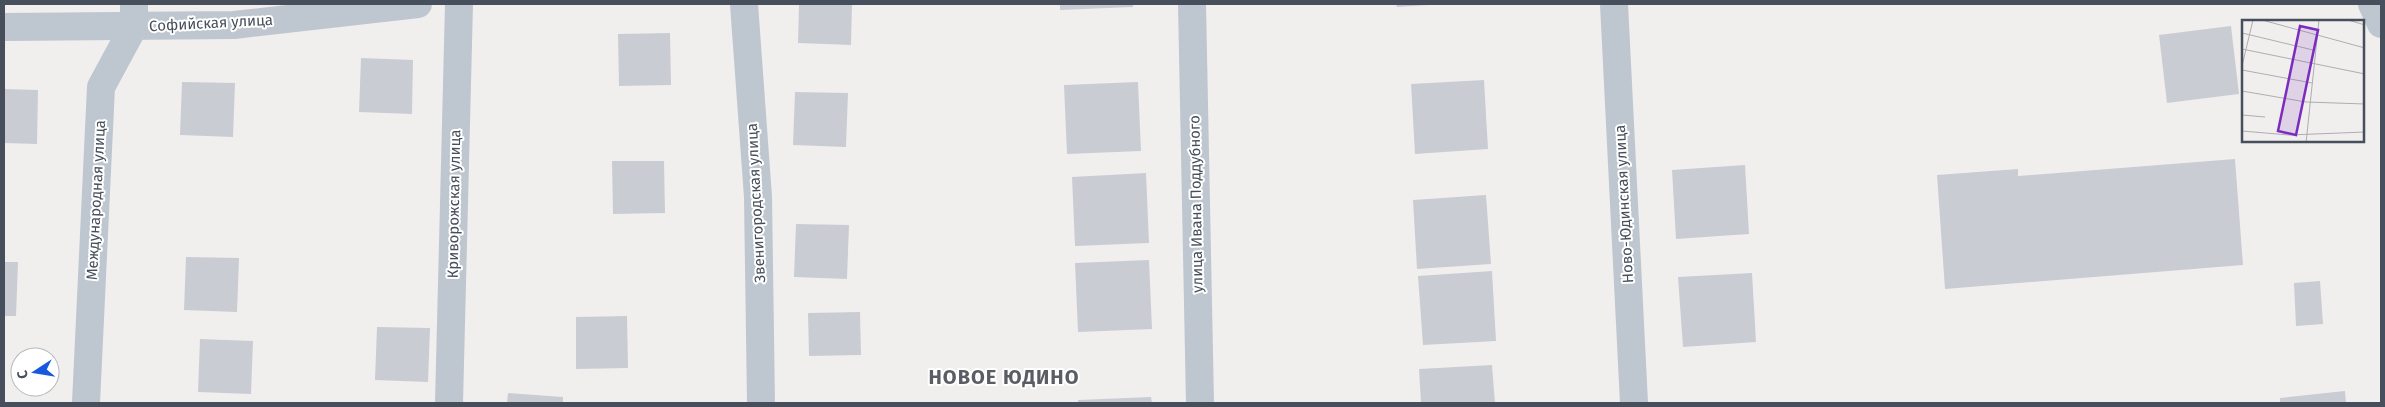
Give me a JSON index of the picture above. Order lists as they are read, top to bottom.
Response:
{
  "streets": {
    "street": [
      "Софийская улица",
      "Международная улица",
      "Звенигородская улица",
      "Криворожская улица",
      "улица Ивана Поддубного",
      "Ново-Юдинская улица"
    ]
  },
  "crossings": [
    ["Софийская улица", "Международная улица"]
  ],
  "districts": ["НОВОЕ ЮДИНО"],
  "north": "left"
}
